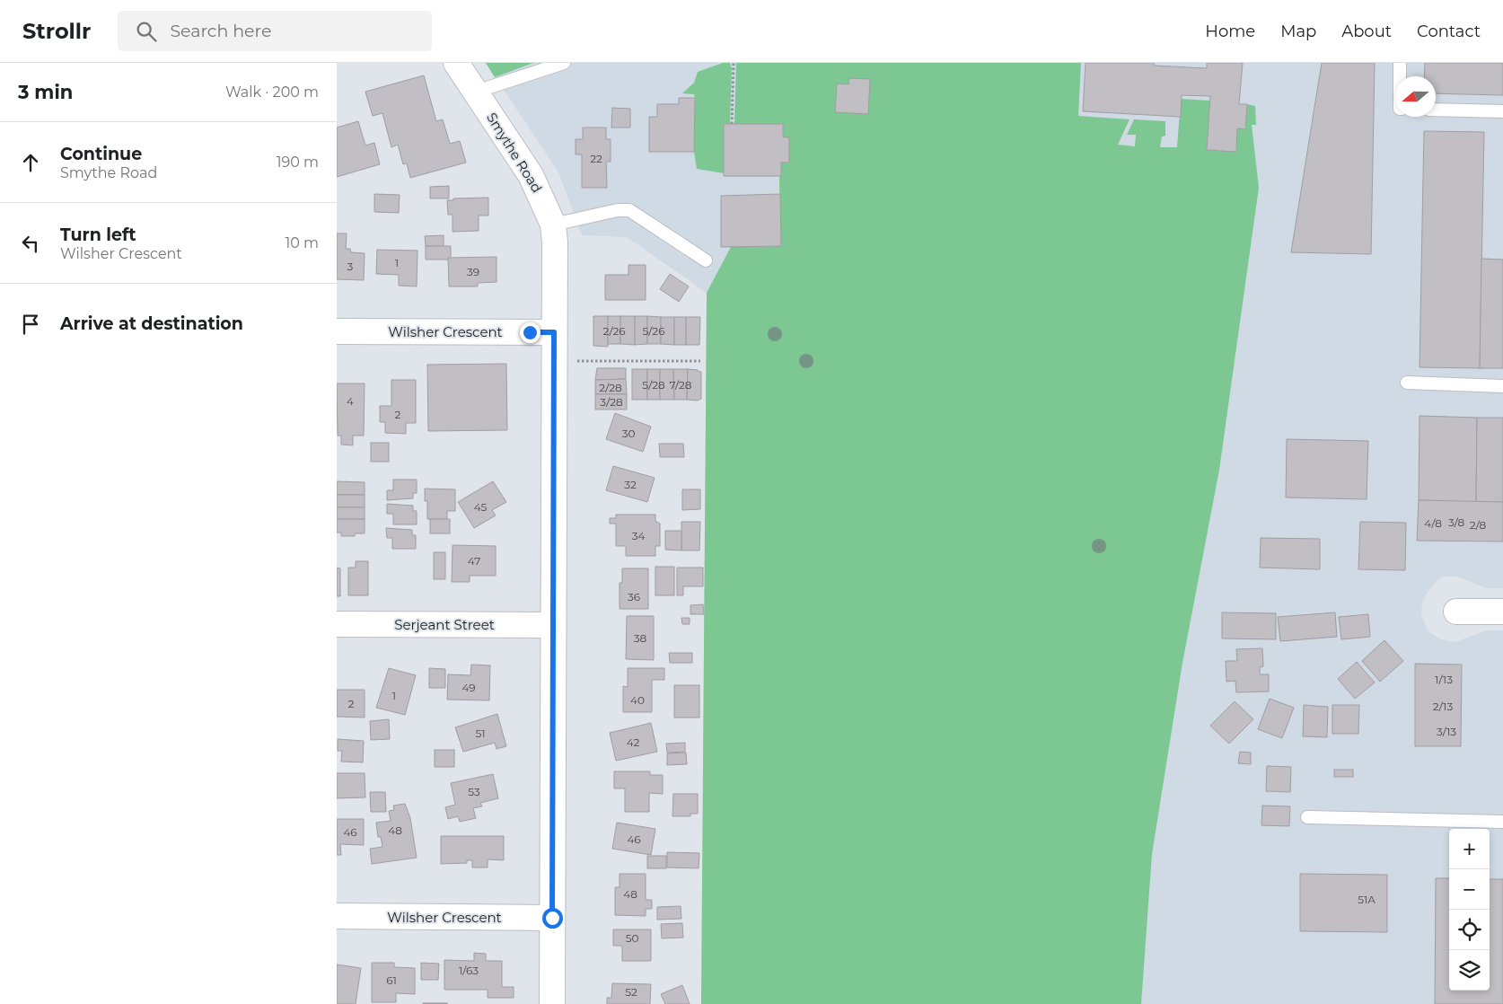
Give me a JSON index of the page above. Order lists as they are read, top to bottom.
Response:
{
  "streets": {
    "street": ["Smythe Road", "Wilsher Crescent", "Serjeant Street"]
  },
  "crossings": [
    ["Smythe Road", "Wilsher Crescent"],
    ["Smythe Road", "Serjeant Street"]
  ],
  "house_numbers": [
    "22",
    "1",
    "3",
    "39",
    "2/26",
    "5/26",
    "5/28",
    "7/28",
    "2/28",
    "4",
    "3/28",
    "2",
    "30",
    "32",
    "45",
    "3/8",
    "4/8",
    "2/8",
    "34",
    "47",
    "36",
    "38",
    "1/13",
    "49",
    "1",
    "40",
    "2",
    "2/13",
    "3/13",
    "51",
    "42",
    "53",
    "48",
    "46",
    "46",
    "48",
    "51A",
    "50",
    "1/63",
    "61",
    "52"
  ],
  "north": "left",
  "page": {
    "header": "Strollr",
    "search": "Search here",
    "nav": [
      "Home",
      "Map",
      "About",
      "Contact"
    ],
    "heading": ["3 min", "Walk · 200 m"],
    "list": [
      ["Continue", "Smythe Road", "190 m"],
      ["Turn left", "Wilsher Crescent", "10 m"],
      "Arrive at destination"
    ],
    "map_buttons": ["+", "−"]
  }
}
